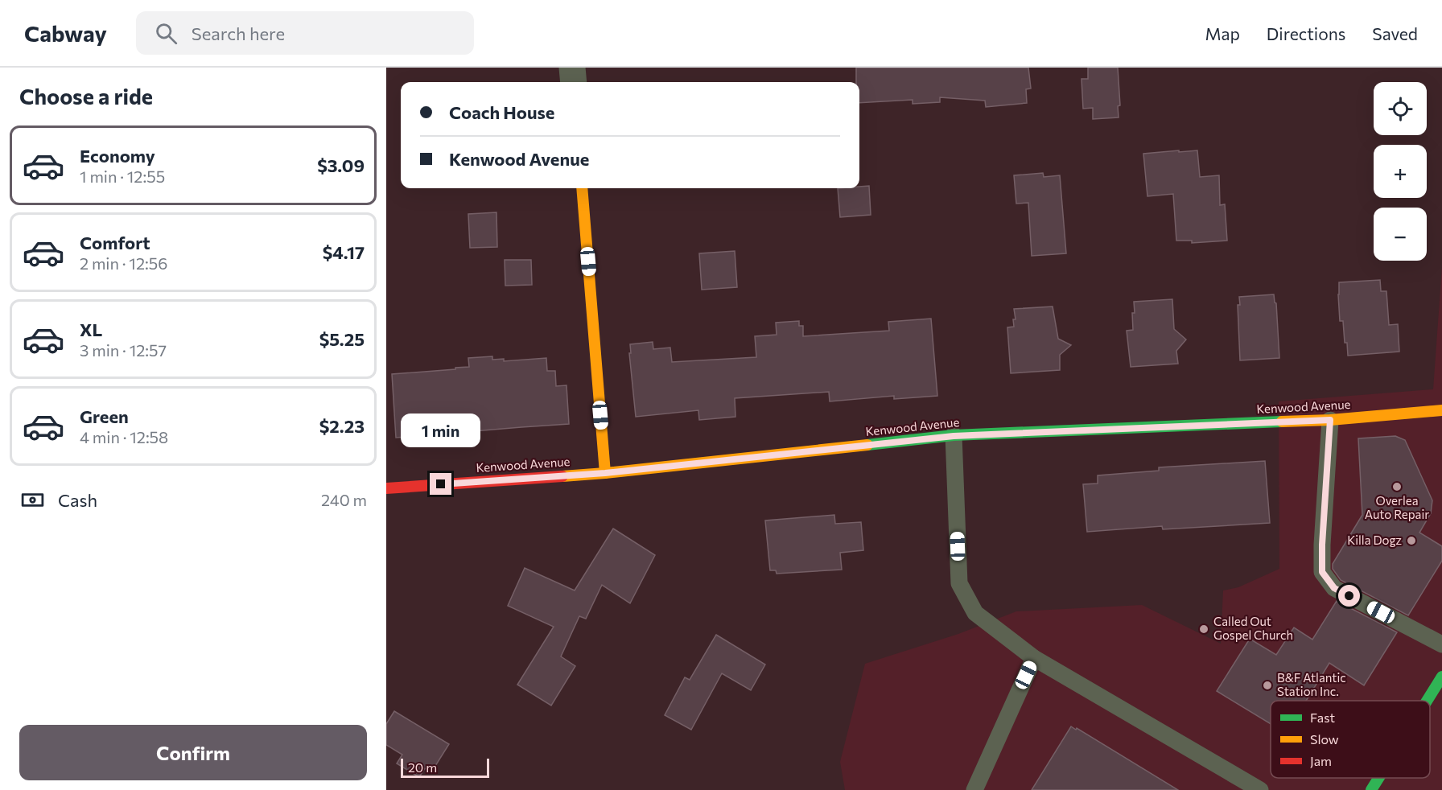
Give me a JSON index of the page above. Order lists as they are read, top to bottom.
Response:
{
  "streets": {
    "main road": ["Kenwood Avenue"]
  },
  "places": [
    "Overlea Auto Repair",
    "Killa Dogz",
    "Called Out Gospel Church",
    "B&F Atlantic Station Inc."
  ],
  "legend": ["Fast", "Slow", "Jam"],
  "scale_bar": "20 m",
  "page": {
    "header": "Cabway",
    "search": "Search here",
    "nav": ["Map", "Directions", "Saved"],
    "heading": "Choose a ride",
    "map_buttons": ["+", "−"],
    "banner": ["Coach House", "Kenwood Avenue"],
    "list": [
      {
        "name": "Economy",
        "note": "1 min · 12:55",
        "value": "$3.09"
      },
      {
        "name": "Comfort",
        "note": "2 min · 12:56",
        "value": "$4.17"
      },
      {
        "name": "XL",
        "note": "3 min · 12:57",
        "value": "$5.25"
      },
      {
        "name": "Green",
        "note": "4 min · 12:58",
        "value": "$2.23"
      }
    ],
    "bubble": "1 min",
    "pay": ["Cash", "240 m"],
    "buttons": "Confirm",
    "scale": "20 m"
  }
}
